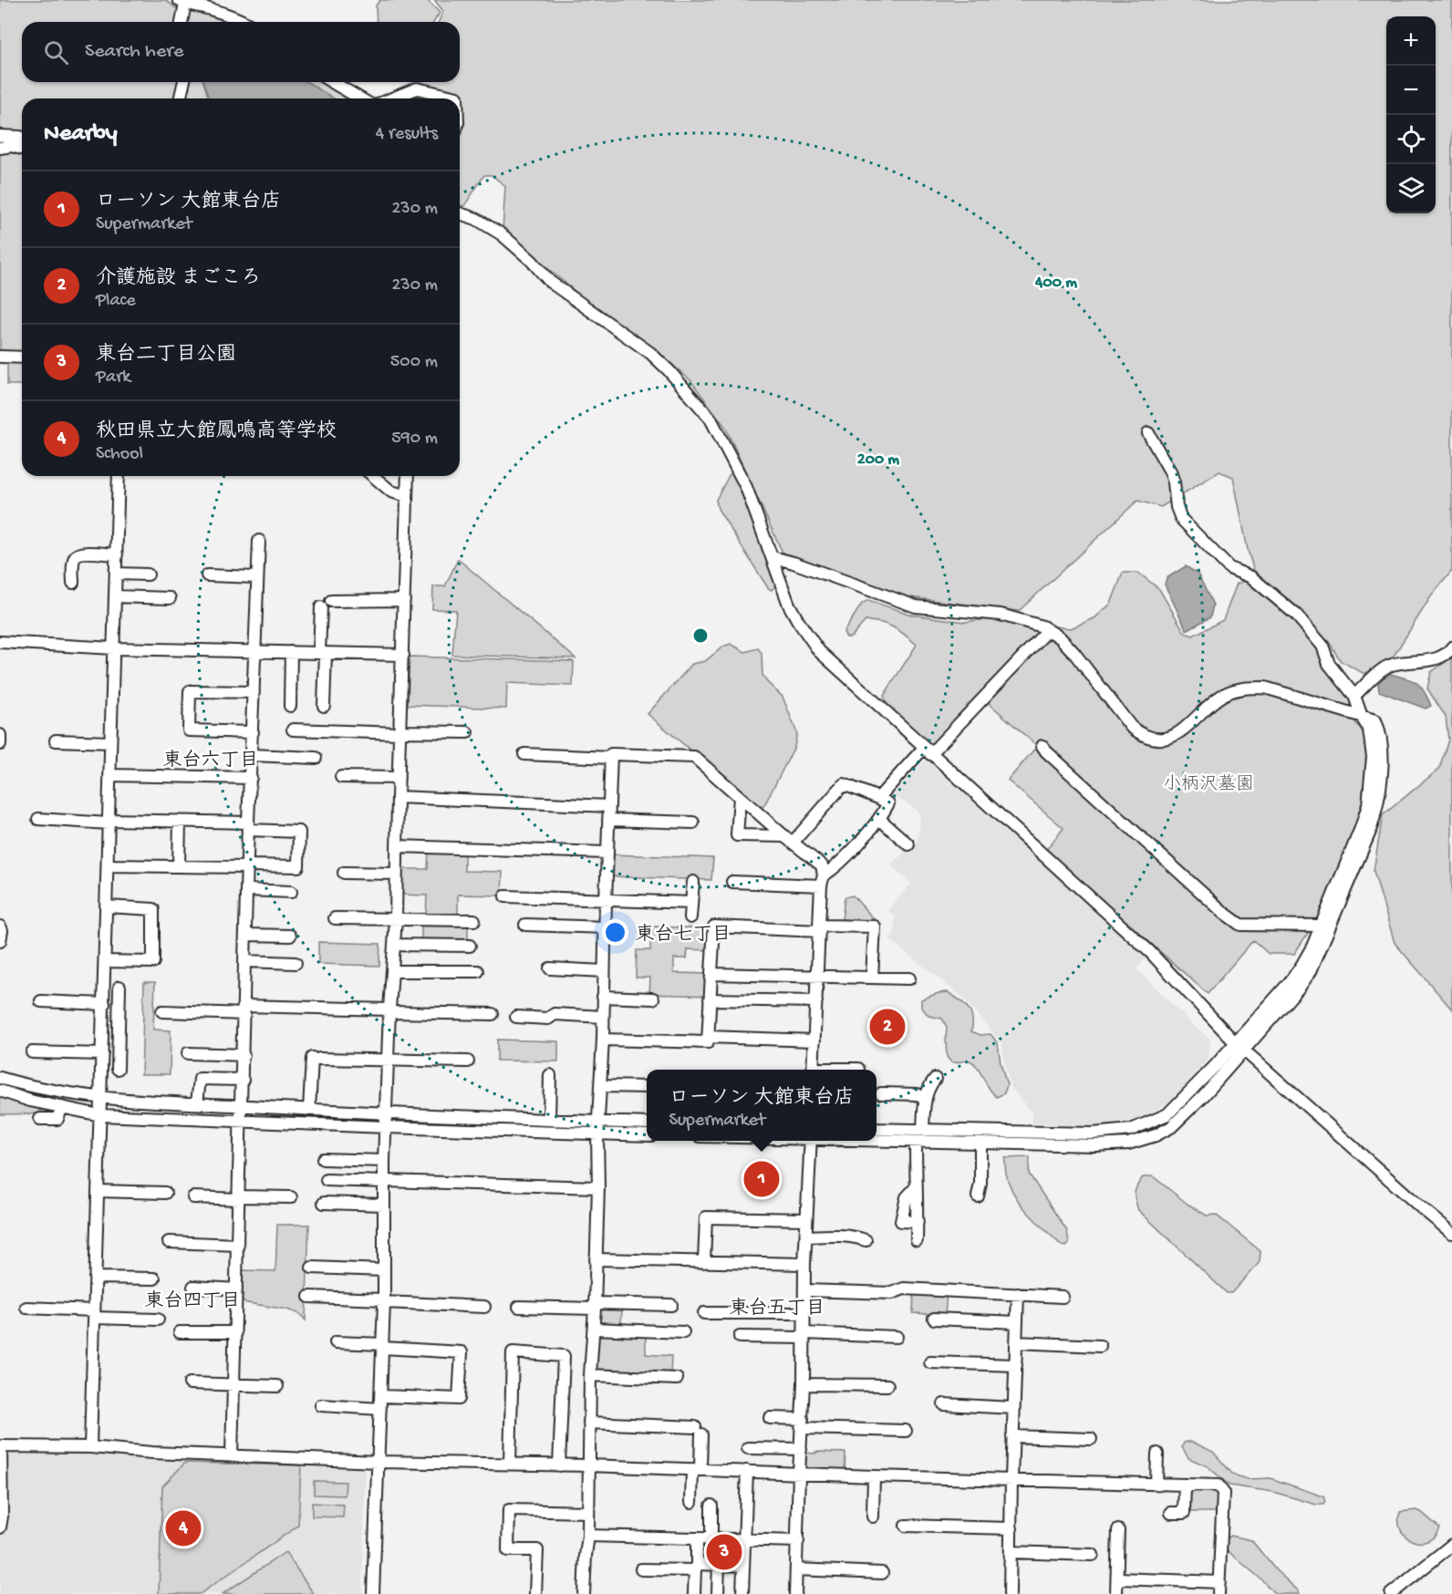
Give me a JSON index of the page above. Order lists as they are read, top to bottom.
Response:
{
  "districts": [
    "東台六丁目",
    "東台七丁目",
    "東台四丁目",
    "東台五丁目"
  ],
  "parks": ["小柄沢墓園"],
  "page": {
    "map_buttons": ["+", "−"],
    "search": "Search here",
    "heading": ["Nearby", "4 results"],
    "list": [
      {
        "mark": "1",
        "name": "ローソン 大館東台店",
        "note": "Supermarket",
        "value": "230 m"
      },
      {
        "mark": "2",
        "name": "介護施設 まごころ",
        "note": "Place",
        "value": "230 m"
      },
      {
        "mark": "3",
        "name": "東台二丁目公園",
        "note": "Park",
        "value": "500 m"
      },
      {
        "mark": "4",
        "name": "秋田県立大館鳳鳴高等学校",
        "note": "School",
        "value": "590 m"
      }
    ],
    "pins": [
      "2",
      "1",
      "4",
      "3"
    ],
    "popup": ["ローソン 大館東台店", "Supermarket"]
  },
  "rings": ["400 m", "200 m"]
}
